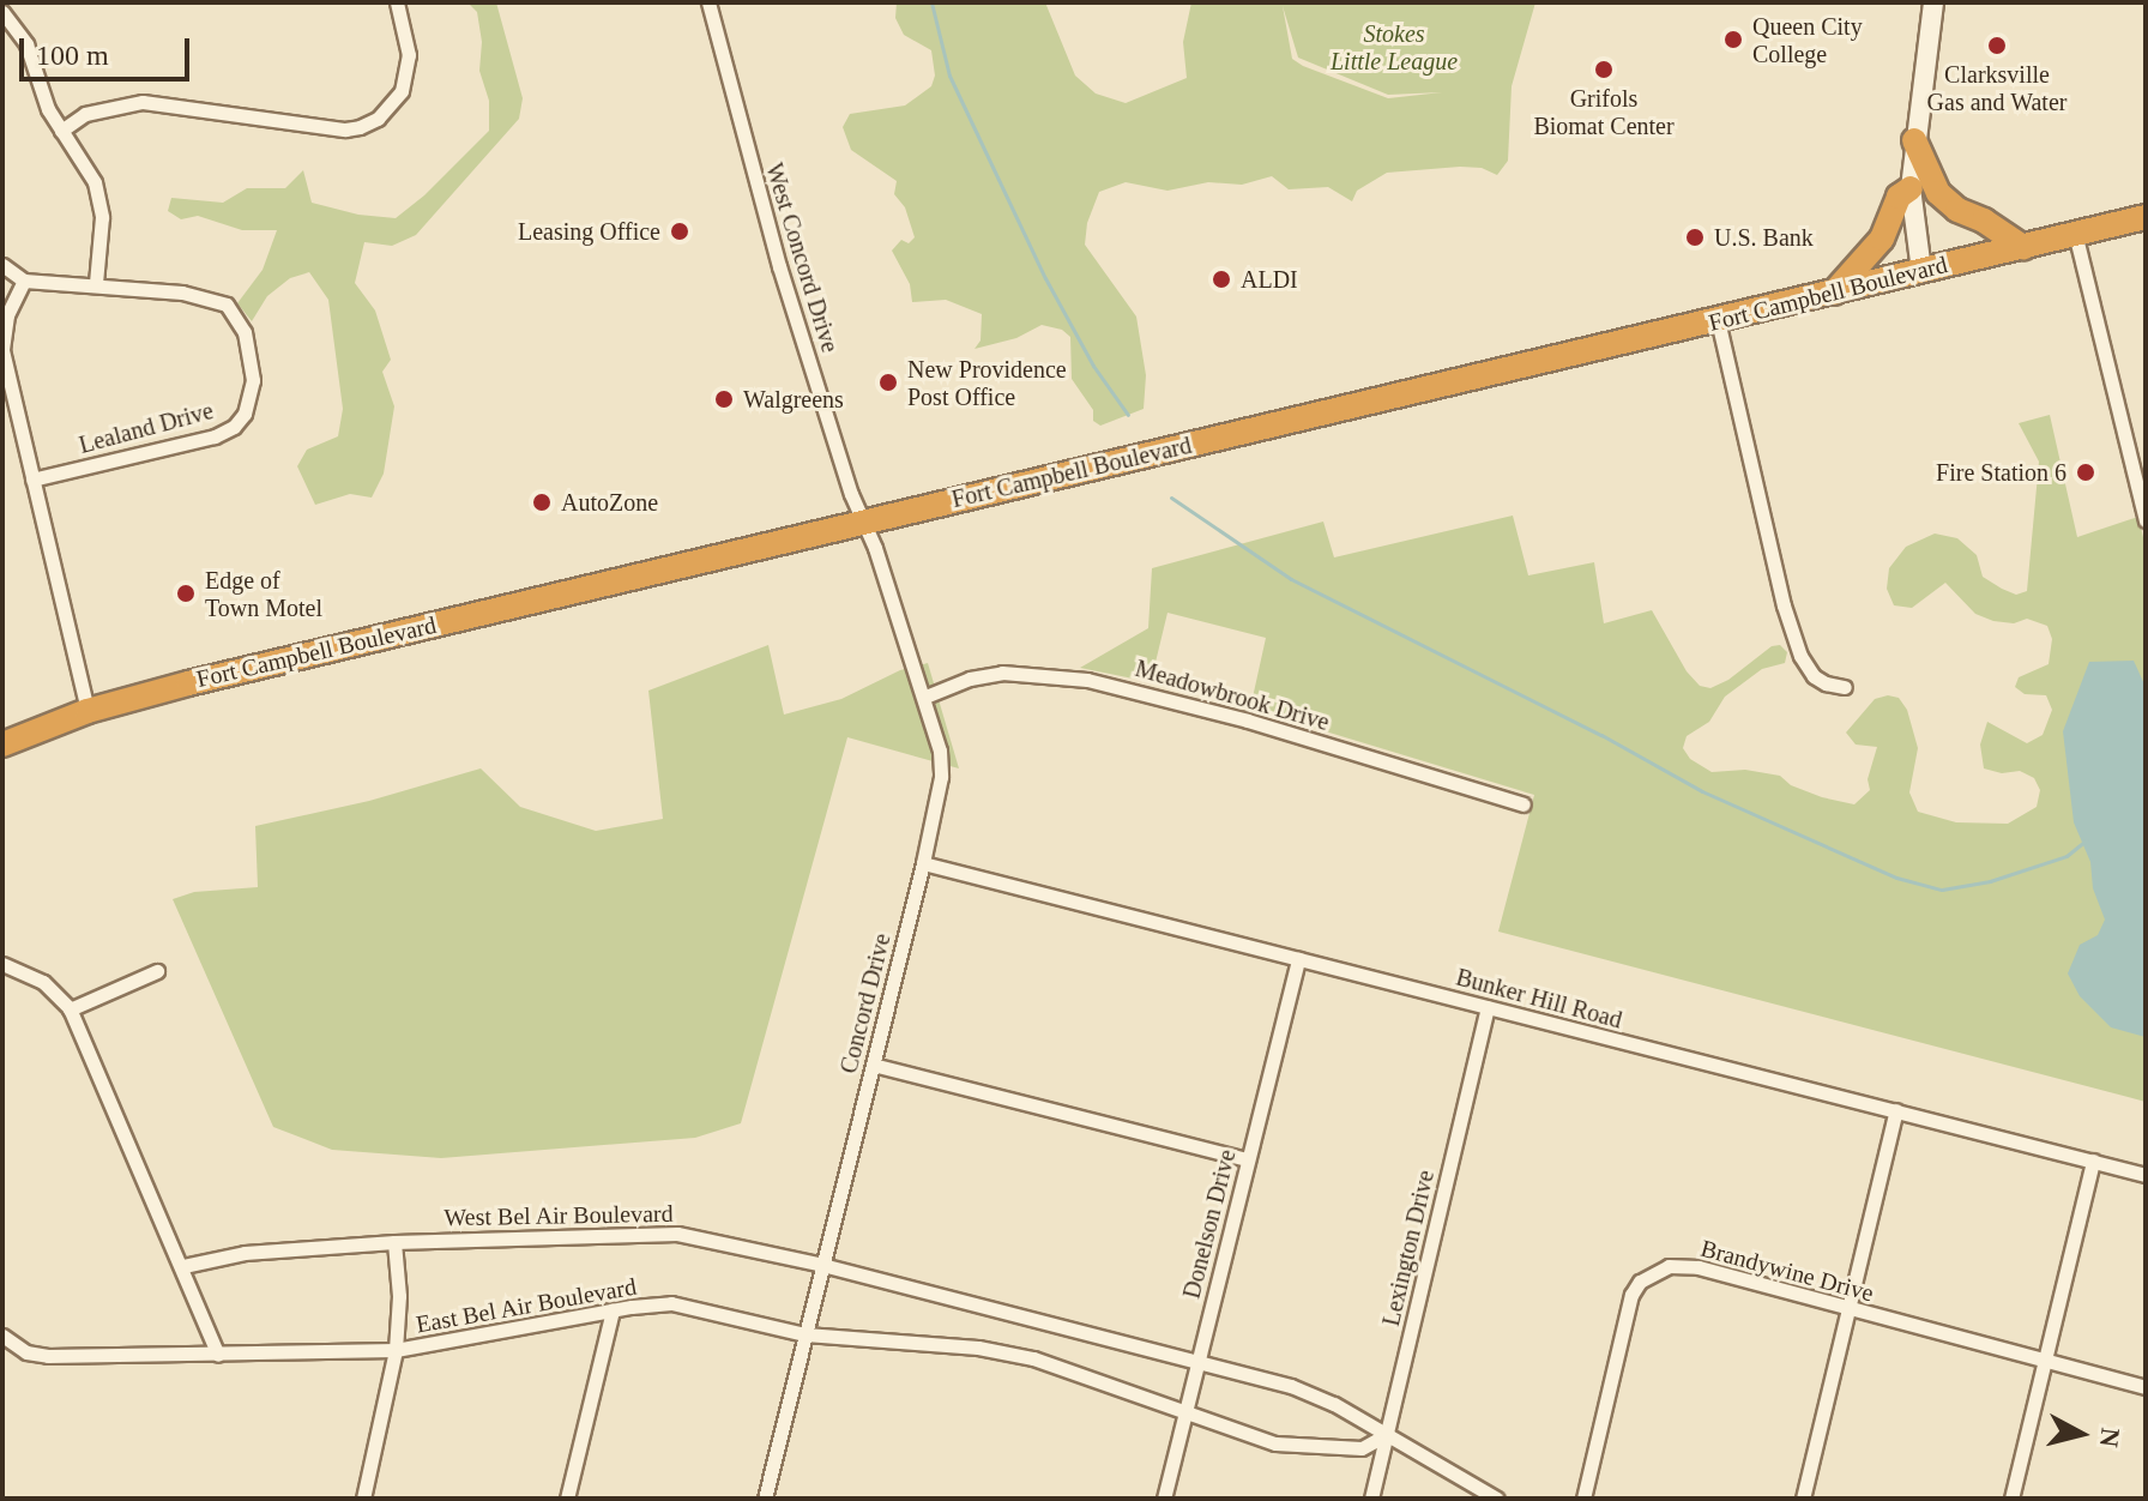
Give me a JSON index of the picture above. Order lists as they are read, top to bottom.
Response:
{
  "streets": {
    "highway": ["Fort Campbell Boulevard"],
    "street": [
      "West Concord Drive",
      "Lealand Drive",
      "Meadowbrook Drive",
      "Bunker Hill Road",
      "Concord Drive",
      "West Bel Air Boulevard",
      "Donelson Drive",
      "Lexington Drive",
      "Brandywine Drive",
      "East Bel Air Boulevard"
    ]
  },
  "crossings": [
    ["West Concord Drive", "Fort Campbell Boulevard"],
    ["West Concord Drive", "Concord Drive"],
    ["Fort Campbell Boulevard", "Concord Drive"],
    ["Meadowbrook Drive", "Concord Drive"],
    ["Bunker Hill Road", "Concord Drive"],
    ["Bunker Hill Road", "Donelson Drive"],
    ["Bunker Hill Road", "Lexington Drive"],
    ["Concord Drive", "West Bel Air Boulevard"],
    ["Concord Drive", "East Bel Air Boulevard"],
    ["West Bel Air Boulevard", "Donelson Drive"],
    ["West Bel Air Boulevard", "Lexington Drive"],
    ["West Bel Air Boulevard", "East Bel Air Boulevard"],
    ["Donelson Drive", "East Bel Air Boulevard"],
    ["Lexington Drive", "East Bel Air Boulevard"]
  ],
  "parks": ["Stokes Little League"],
  "places": [
    "Queen City College",
    "Clarksville Gas and Water",
    "Grifols Biomat Center",
    "Leasing Office",
    "U.S. Bank",
    "ALDI",
    "New Providence Post Office",
    "Walgreens",
    "Fire Station 6",
    "AutoZone",
    "Edge of Town Motel"
  ],
  "scale_bar": "100 m",
  "north": "right"
}
